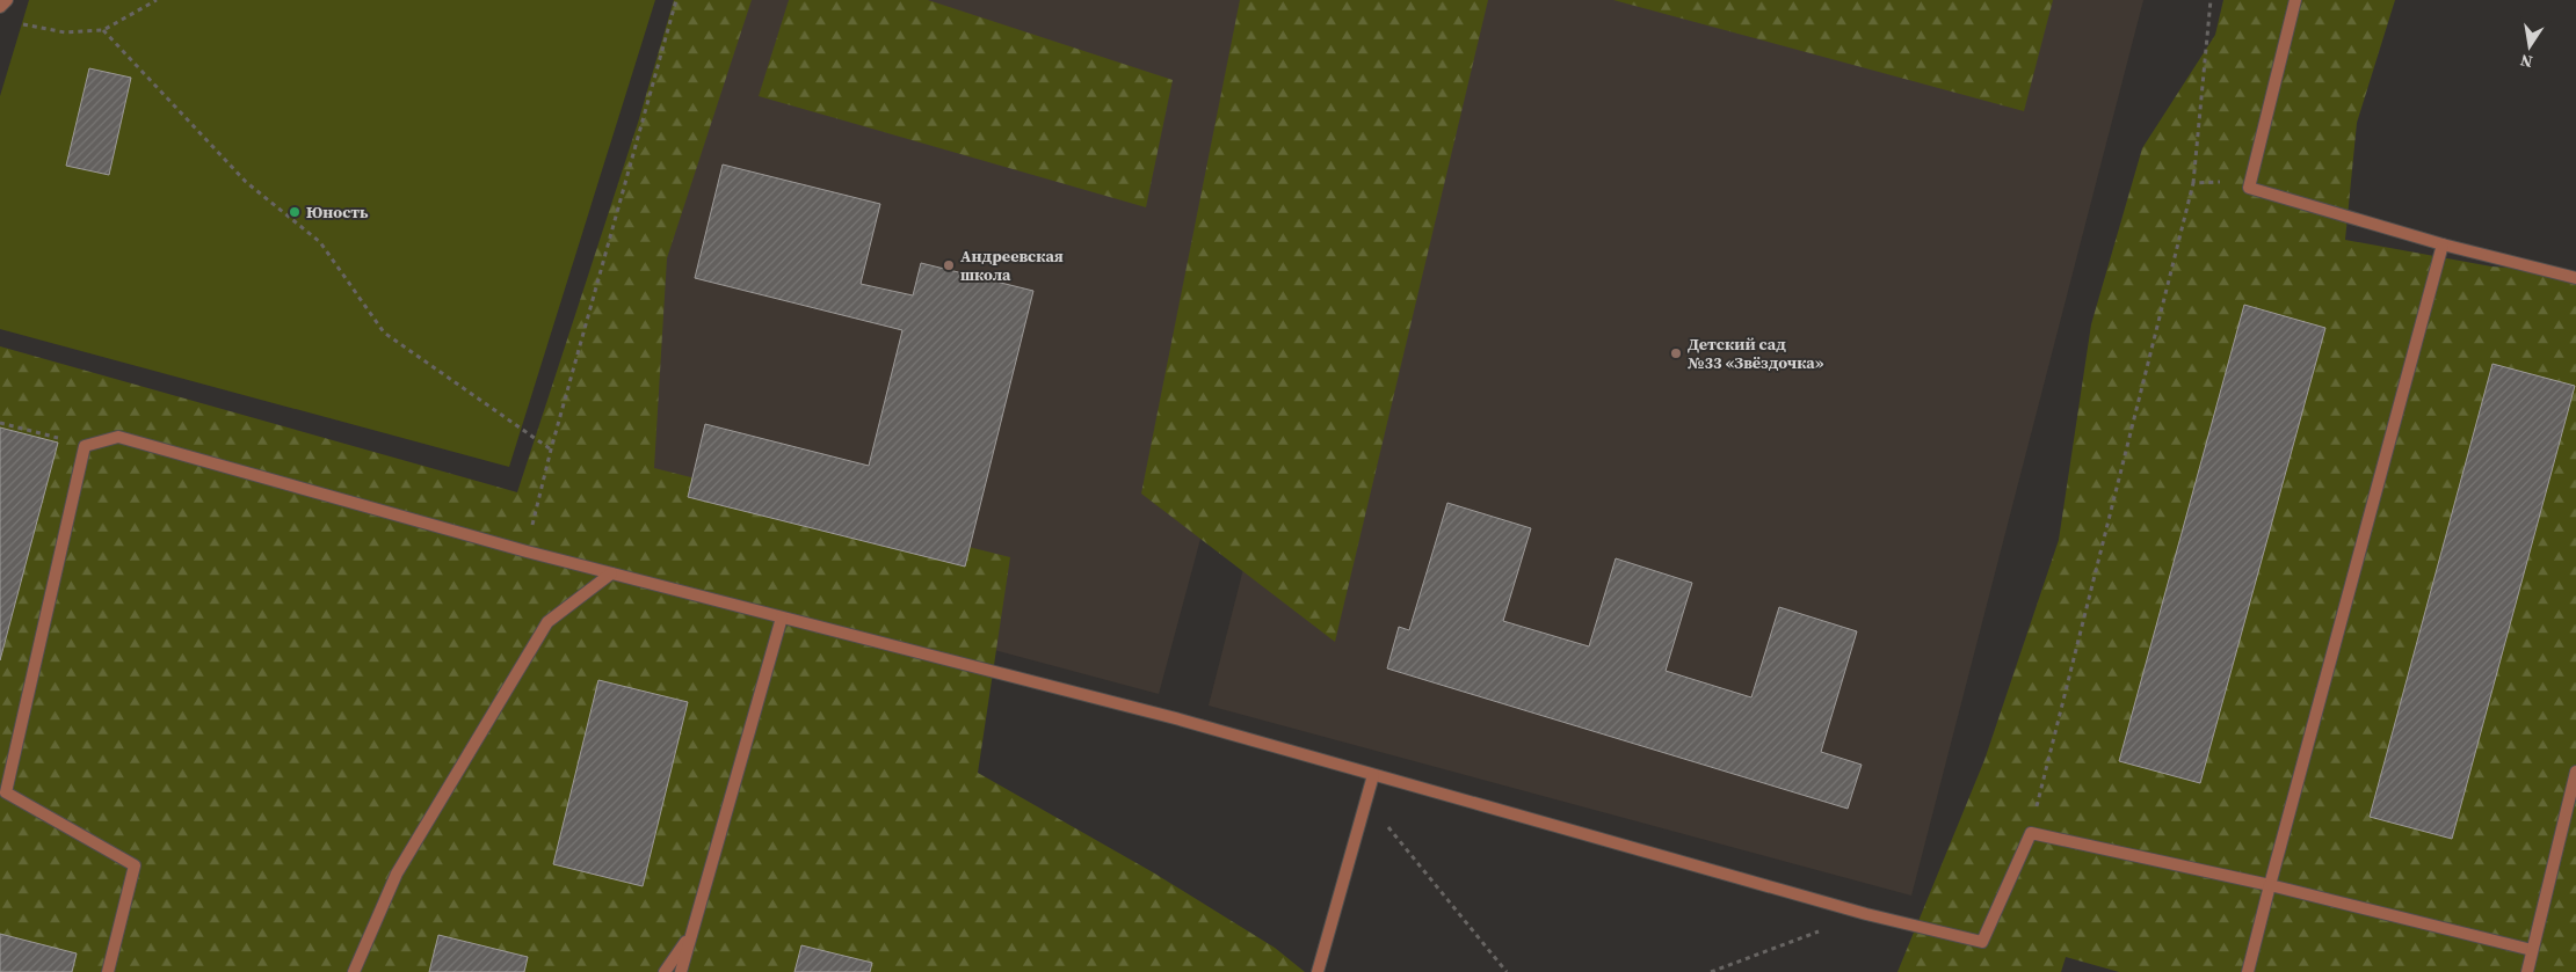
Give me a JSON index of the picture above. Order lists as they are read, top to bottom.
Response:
{
  "places": ["Юность", "Андреевская школа", "Детский сад №33 «Звёздочка»"],
  "north": "bottom"
}
